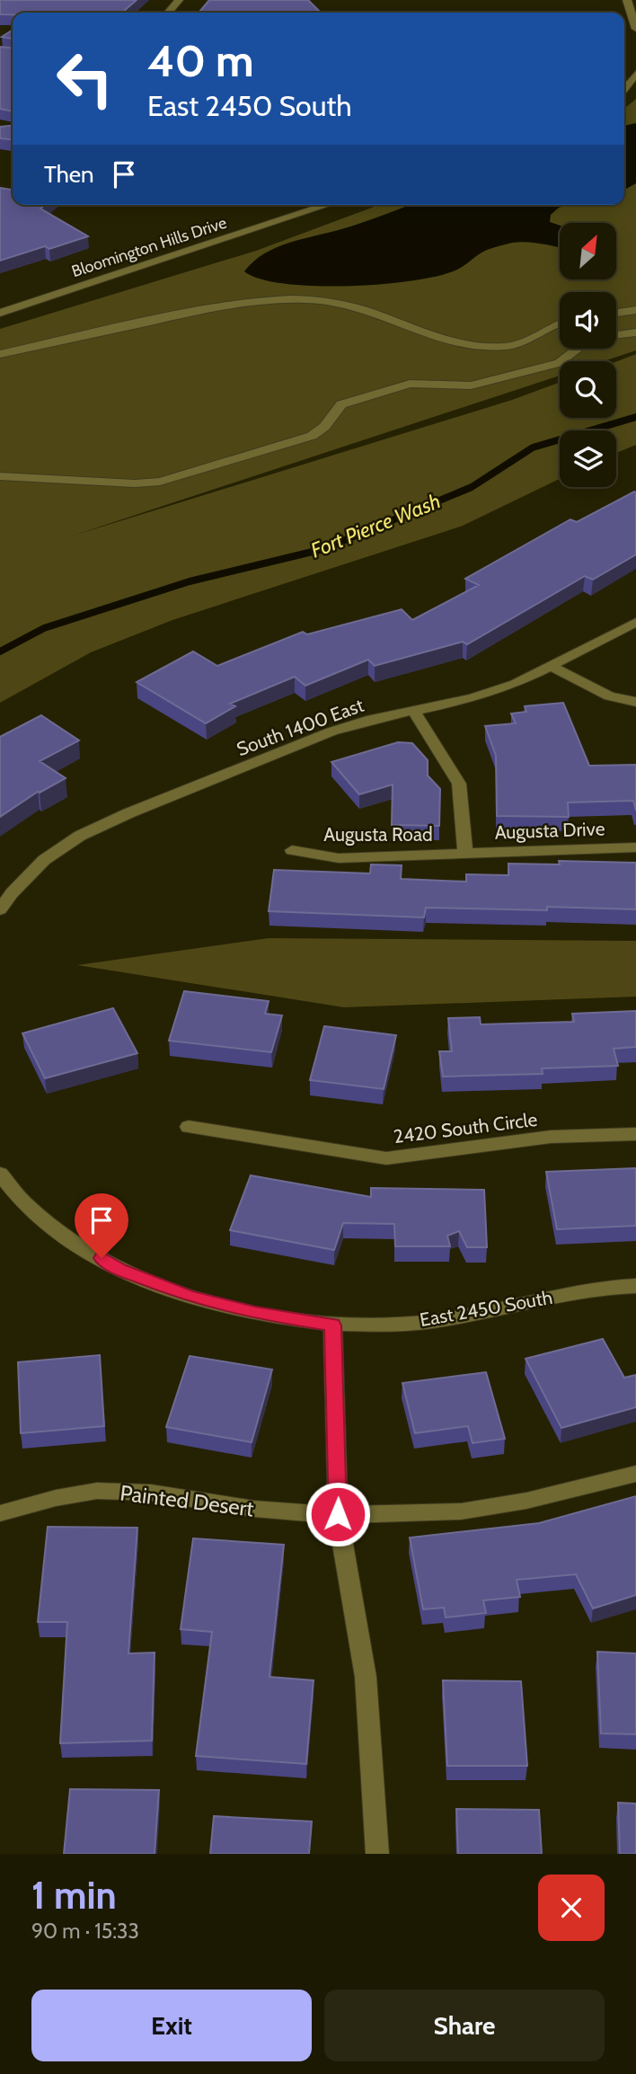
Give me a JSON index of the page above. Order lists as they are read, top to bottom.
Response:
{
  "streets": {
    "street": [
      "Bloomington Hills Drive",
      "South 1400 East",
      "Augusta Drive",
      "Augusta Road",
      "2420 South Circle",
      "East 2450 South",
      "Painted Desert"
    ]
  },
  "crossings": [
    ["Augusta Drive", "Augusta Road"]
  ],
  "water": ["Fort Pierce Wash"],
  "north": "top right",
  "page": {
    "turn": ["40 m", "East 2450 South"],
    "then": "Then",
    "heading": ["1 min", "90 m · 15:33"],
    "buttons": ["Exit", "Share"]
  }
}
